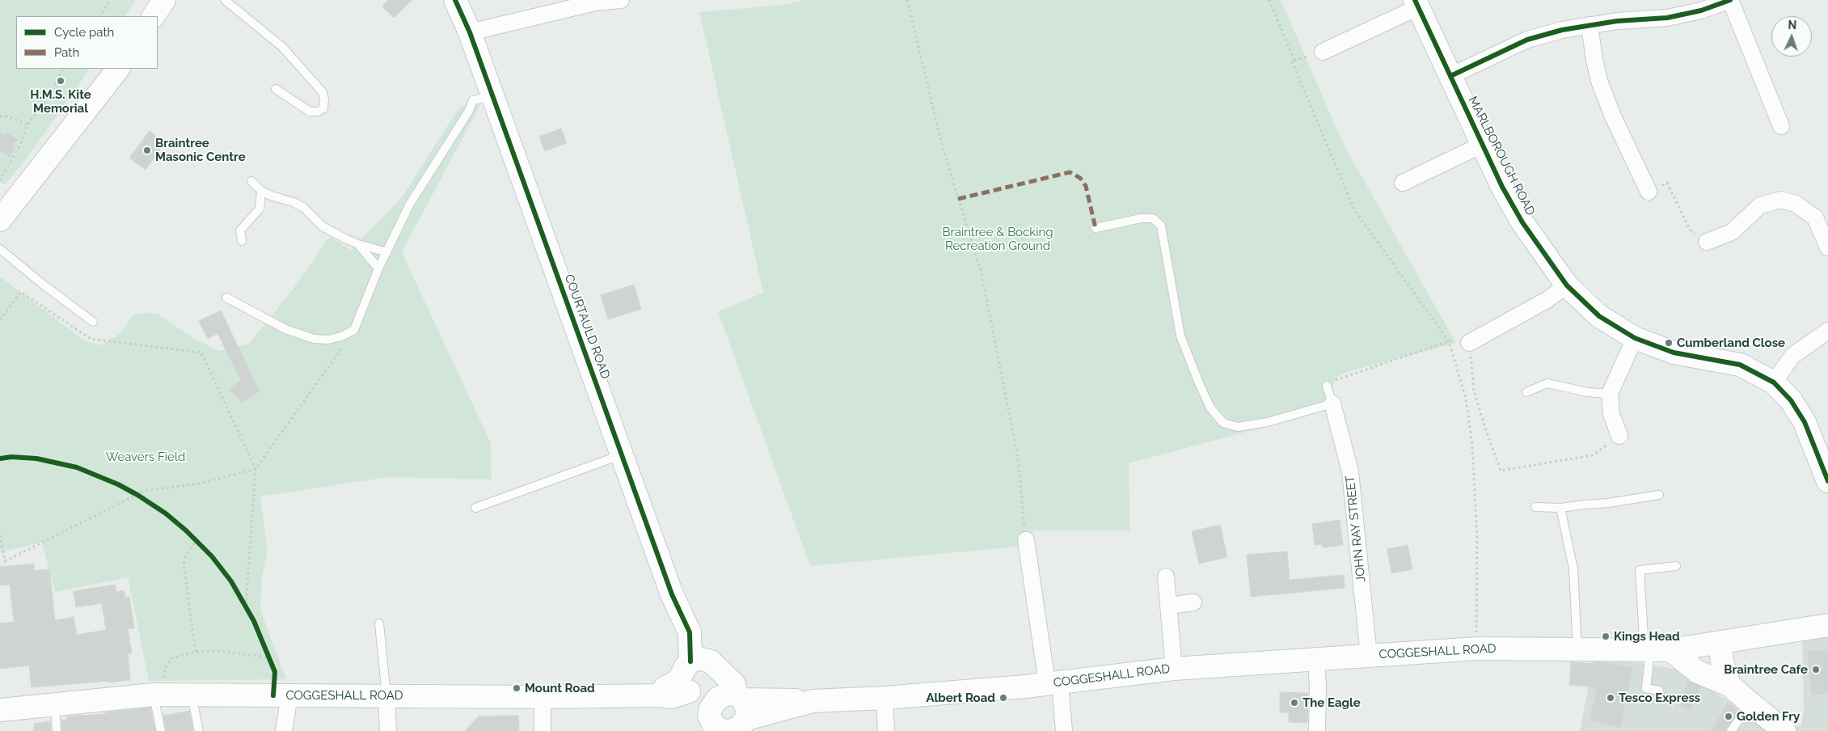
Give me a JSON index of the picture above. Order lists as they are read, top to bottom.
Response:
{
  "streets": {
    "main road": ["MARLBOROUGH ROAD", "COURTAULD ROAD", "COGGESHALL ROAD"],
    "street": ["JOHN RAY STREET"]
  },
  "crossings": [
    ["COURTAULD ROAD", "COGGESHALL ROAD"],
    ["JOHN RAY STREET", "COGGESHALL ROAD"]
  ],
  "parks": ["Braintree & Bocking Recreation Ground", "Weavers Field"],
  "places": [
    "H.M.S. Kite Memorial",
    "Braintree Masonic Centre",
    "Cumberland Close",
    "Kings Head",
    "Braintree Cafe",
    "Mount Road",
    "Albert Road",
    "Tesco Express",
    "The Eagle",
    "Golden Fry"
  ],
  "legend": ["Cycle path", "Path"],
  "north": "top"
}
